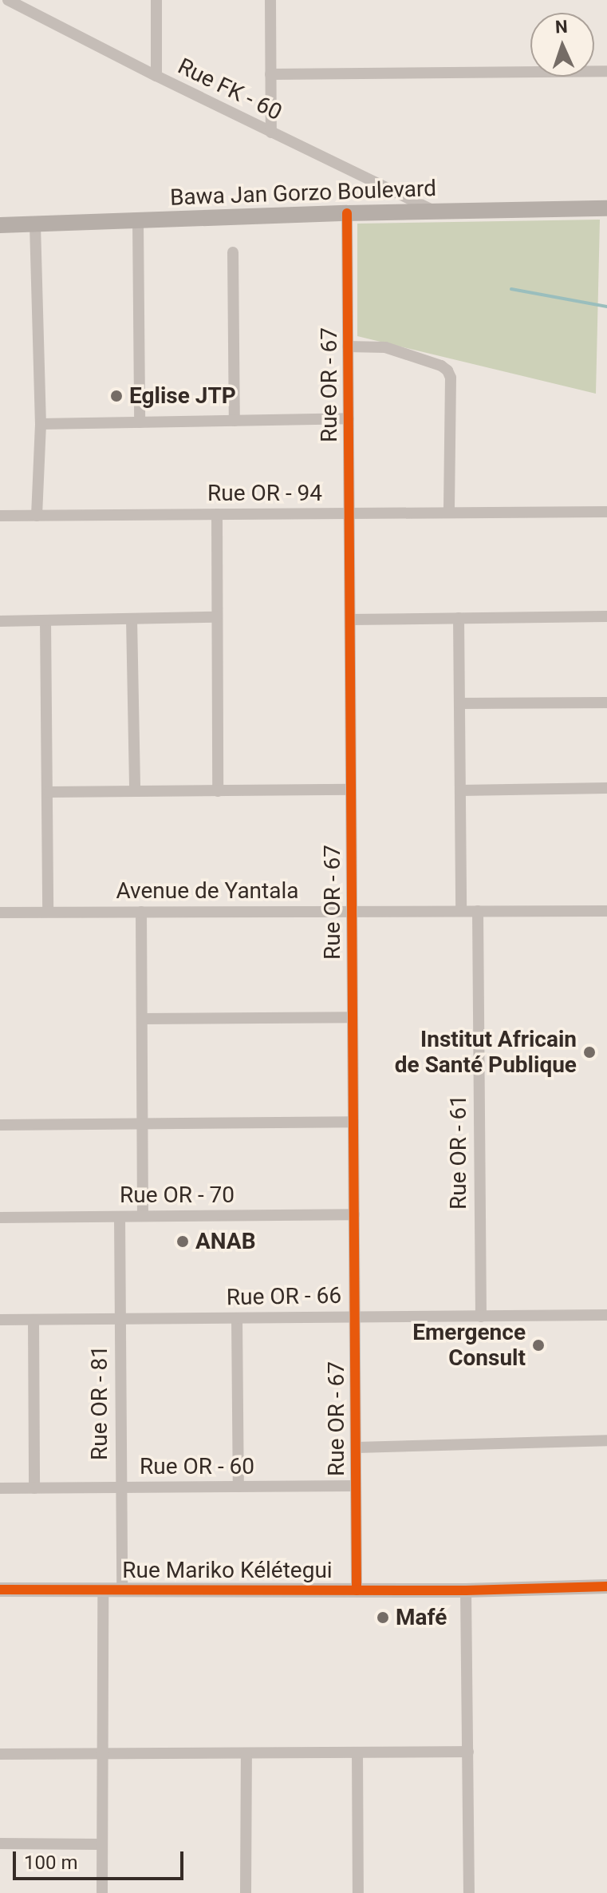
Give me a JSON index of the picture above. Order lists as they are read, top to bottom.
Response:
{
  "streets": {
    "main road": ["Bawa Jan Gorzo Boulevard"],
    "street": [
      "Rue FK - 60",
      "Rue OR - 67",
      "Rue OR - 94",
      "Avenue de Yantala",
      "Rue OR - 61",
      "Rue OR - 70",
      "Rue OR - 66",
      "Rue OR - 81",
      "Rue OR - 60",
      "Rue Mariko Kélétegui"
    ]
  },
  "crossings": [
    ["Rue FK - 60", "Bawa Jan Gorzo Boulevard"],
    ["Bawa Jan Gorzo Boulevard", "Rue OR - 67"],
    ["Rue OR - 67", "Rue OR - 94"],
    ["Rue OR - 67", "Avenue de Yantala"],
    ["Rue OR - 67", "Rue OR - 70"],
    ["Rue OR - 67", "Rue OR - 66"],
    ["Rue OR - 67", "Rue OR - 60"],
    ["Rue OR - 67", "Rue Mariko Kélétegui"],
    ["Avenue de Yantala", "Rue OR - 61"],
    ["Rue OR - 61", "Rue OR - 66"],
    ["Rue OR - 70", "Rue OR - 81"],
    ["Rue OR - 66", "Rue OR - 81"],
    ["Rue OR - 81", "Rue OR - 60"],
    ["Rue OR - 81", "Rue Mariko Kélétegui"]
  ],
  "places": [
    "Eglise JTP",
    "Institut Africain de Santé Publique",
    "ANAB",
    "Emergence Consult",
    "Mafé"
  ],
  "scale_bar": "100 m",
  "north": "top"
}
